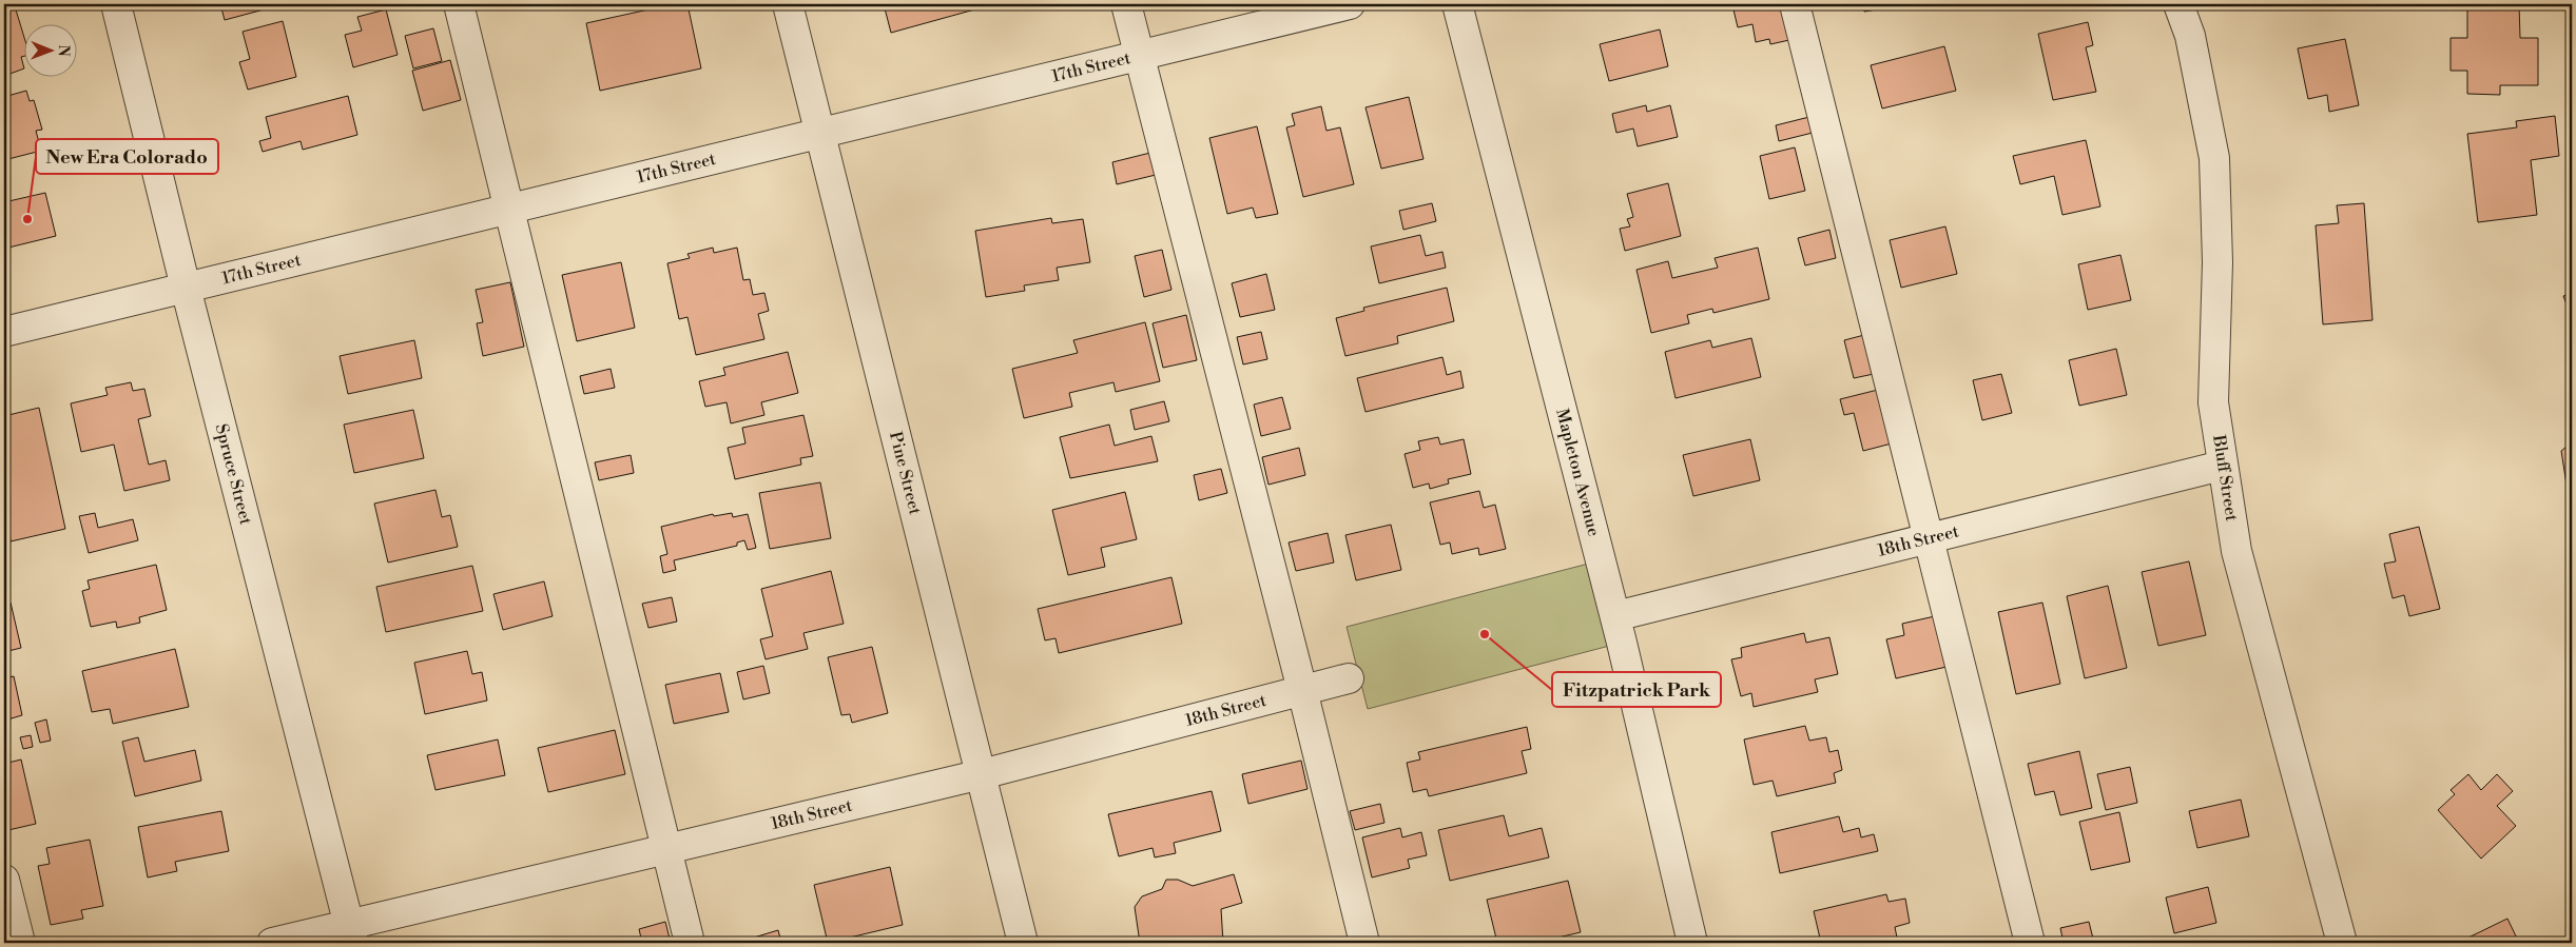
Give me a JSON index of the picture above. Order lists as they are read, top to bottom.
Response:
{
  "streets": {
    "street": [
      "17th Street",
      "Mapleton Avenue",
      "Spruce Street",
      "Pine Street",
      "Bluff Street",
      "18th Street"
    ]
  },
  "crossings": [
    ["17th Street", "Spruce Street"],
    ["17th Street", "Pine Street"],
    ["Mapleton Avenue", "18th Street"],
    ["Spruce Street", "18th Street"],
    ["Pine Street", "18th Street"],
    ["Bluff Street", "18th Street"]
  ],
  "places": ["New Era Colorado", "Fitzpatrick Park"],
  "north": "right"
}
